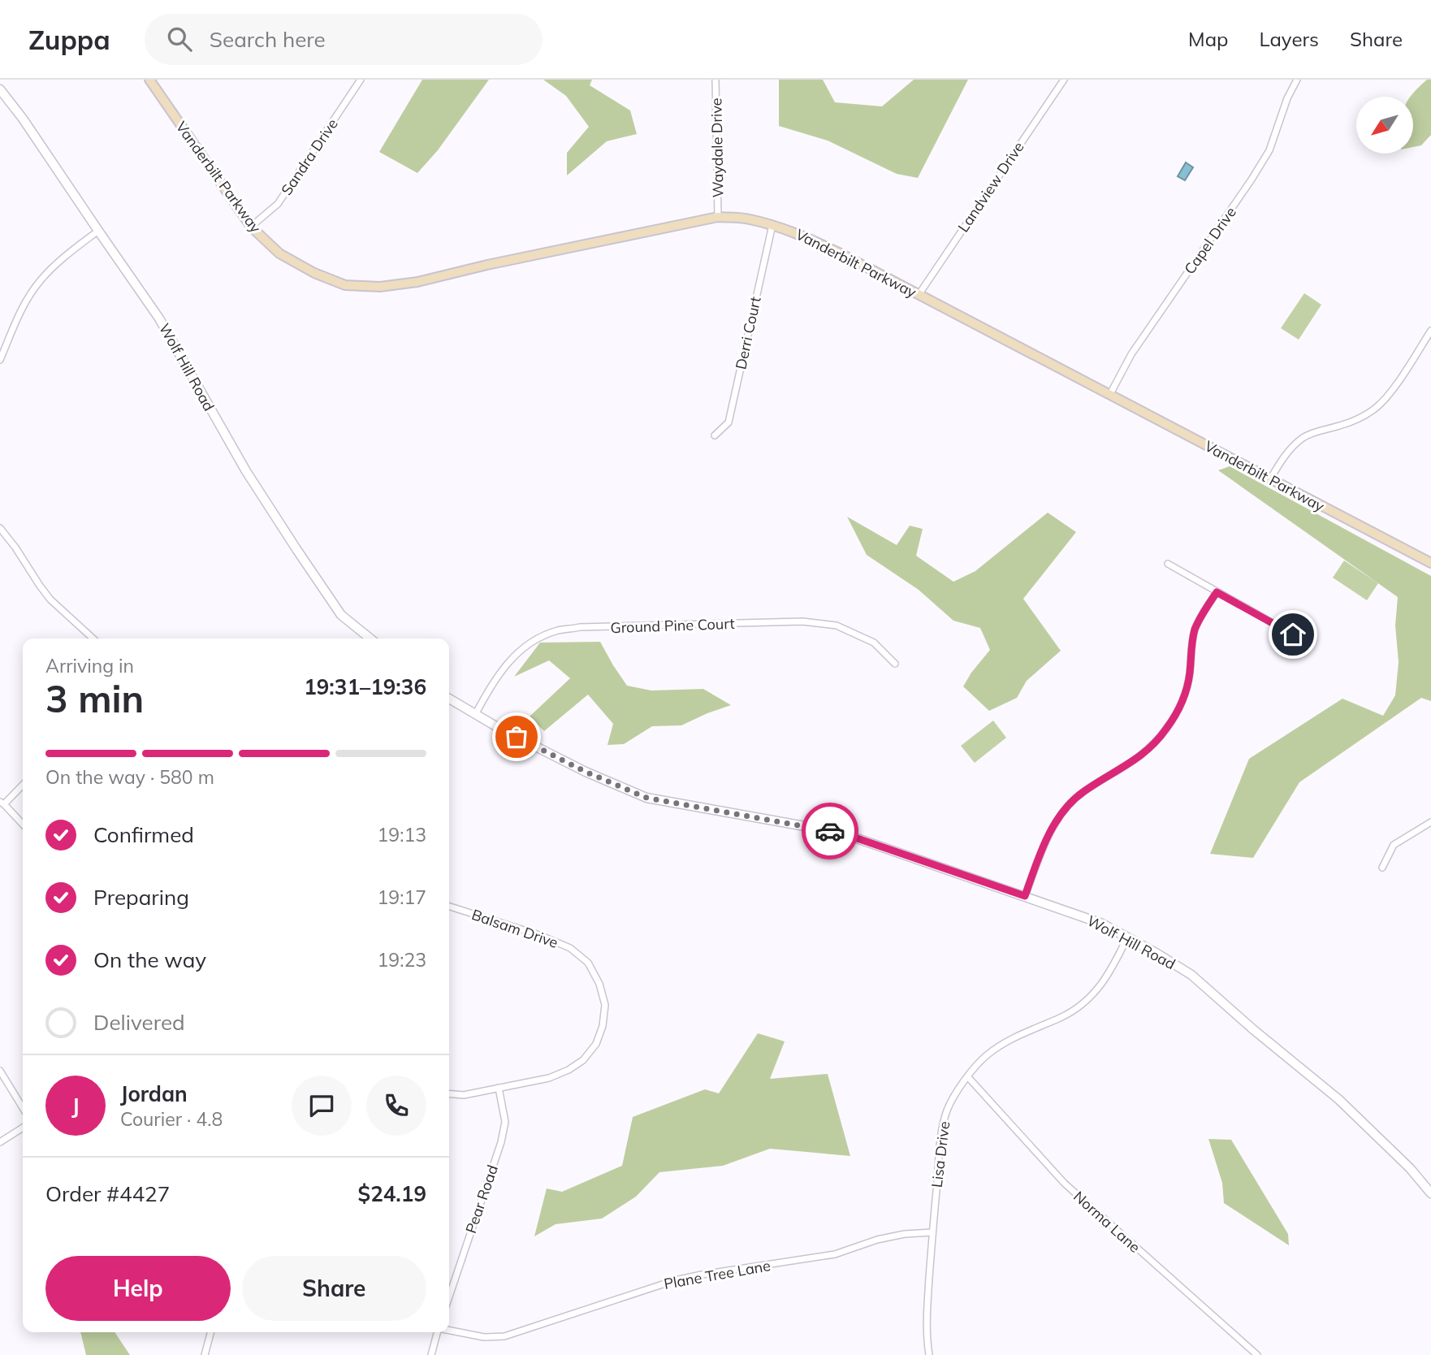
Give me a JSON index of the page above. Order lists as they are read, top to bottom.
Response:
{
  "streets": {
    "main road": ["Vanderbilt Parkway"],
    "street": [
      "Waydale Drive",
      "Sandra Drive",
      "Landview Drive",
      "Capel Drive",
      "Derri Court",
      "Wolf Hill Road",
      "Ground Pine Court",
      "Balsam Drive",
      "Lisa Drive",
      "Pear Road",
      "Norma Lane",
      "Plane Tree Lane"
    ]
  },
  "crossings": [
    ["Waydale Drive", "Vanderbilt Parkway"],
    ["Sandra Drive", "Vanderbilt Parkway"],
    ["Vanderbilt Parkway", "Landview Drive"],
    ["Vanderbilt Parkway", "Capel Drive"],
    ["Vanderbilt Parkway", "Derri Court"],
    ["Wolf Hill Road", "Ground Pine Court"],
    ["Wolf Hill Road", "Lisa Drive"],
    ["Balsam Drive", "Pear Road"],
    ["Lisa Drive", "Norma Lane"],
    ["Lisa Drive", "Plane Tree Lane"]
  ],
  "north": "bottom left",
  "page": {
    "header": "Zuppa",
    "search": "Search here",
    "nav": ["Map", "Layers", "Share"],
    "heading": ["3 min", "Arriving in", "19:31–19:36"],
    "panel": [
      "Jordan",
      "Courier · 4.8",
      "Order #4427",
      "$24.19"
    ],
    "bar": "On the way · 580 m",
    "list": [
      ["Confirmed", "19:13"],
      ["Preparing", "19:17"],
      ["On the way", "19:23"],
      "Delivered"
    ],
    "round": "J",
    "buttons": ["Help", "Share"]
  }
}
